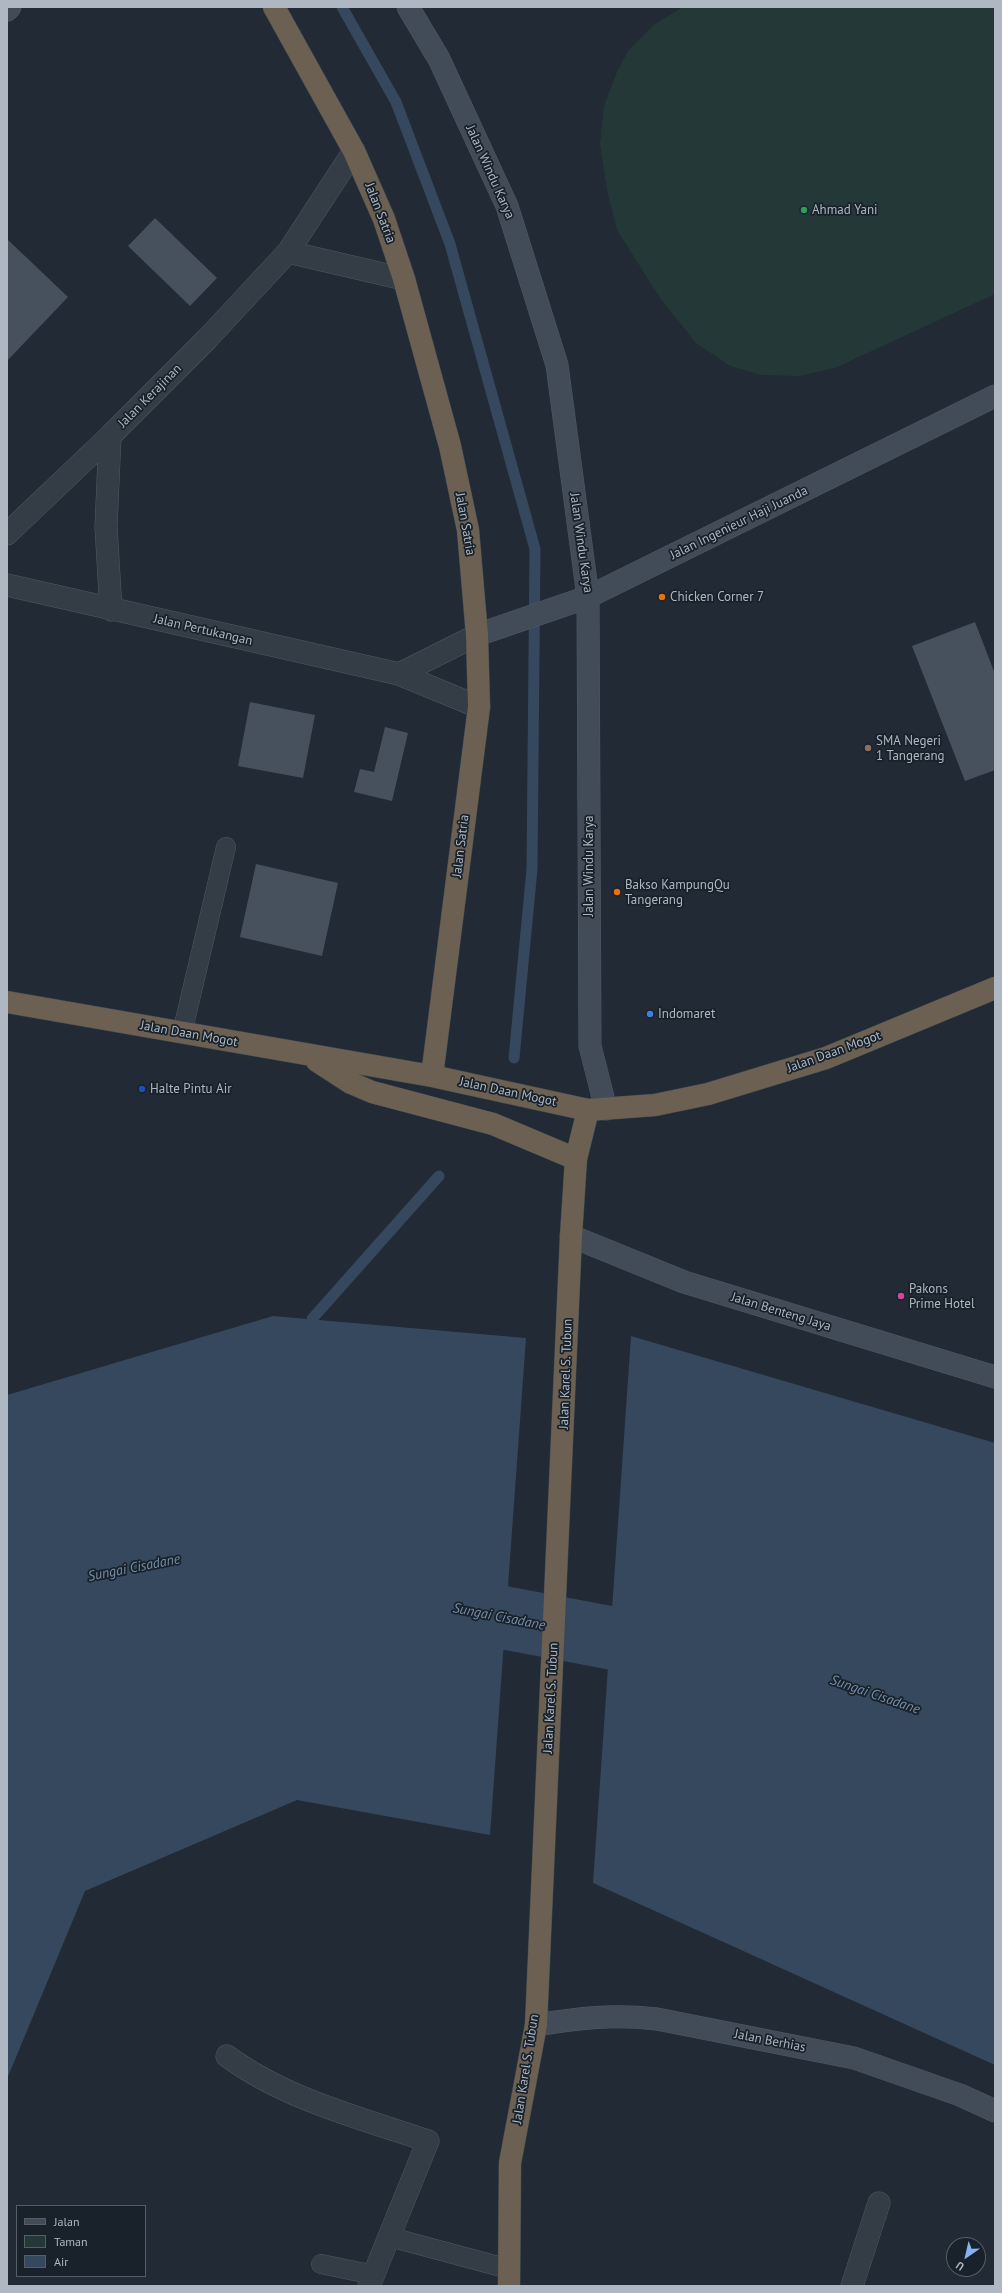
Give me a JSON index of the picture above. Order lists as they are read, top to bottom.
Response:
{
  "streets": {
    "highway": ["Jalan Satria", "Jalan Daan Mogot", "Jalan Karel S. Tubun"],
    "street": [
      "Jalan Windu Karya",
      "Jalan Kerajinan",
      "Jalan Ingenieur Haji Juanda",
      "Jalan Pertukangan",
      "Jalan Benteng Jaya",
      "Jalan Berhias"
    ]
  },
  "crossings": [
    ["Jalan Windu Karya", "Jalan Ingenieur Haji Juanda"],
    ["Jalan Windu Karya", "Jalan Daan Mogot"],
    ["Jalan Windu Karya", "Jalan Karel S. Tubun"],
    ["Jalan Satria", "Jalan Kerajinan"],
    ["Jalan Satria", "Jalan Ingenieur Haji Juanda"],
    ["Jalan Satria", "Jalan Pertukangan"],
    ["Jalan Satria", "Jalan Daan Mogot"],
    ["Jalan Daan Mogot", "Jalan Karel S. Tubun"],
    ["Jalan Benteng Jaya", "Jalan Karel S. Tubun"],
    ["Jalan Karel S. Tubun", "Jalan Berhias"]
  ],
  "water": ["Sungai Cisadane"],
  "places": [
    "Ahmad Yani",
    "Chicken Corner 7",
    "SMA Negeri 1 Tangerang",
    "Bakso KampungQu Tangerang",
    "Indomaret",
    "Halte Pintu Air",
    "Pakons Prime Hotel"
  ],
  "legend": ["Jalan", "Taman", "Air"],
  "north": "bottom left"
}
